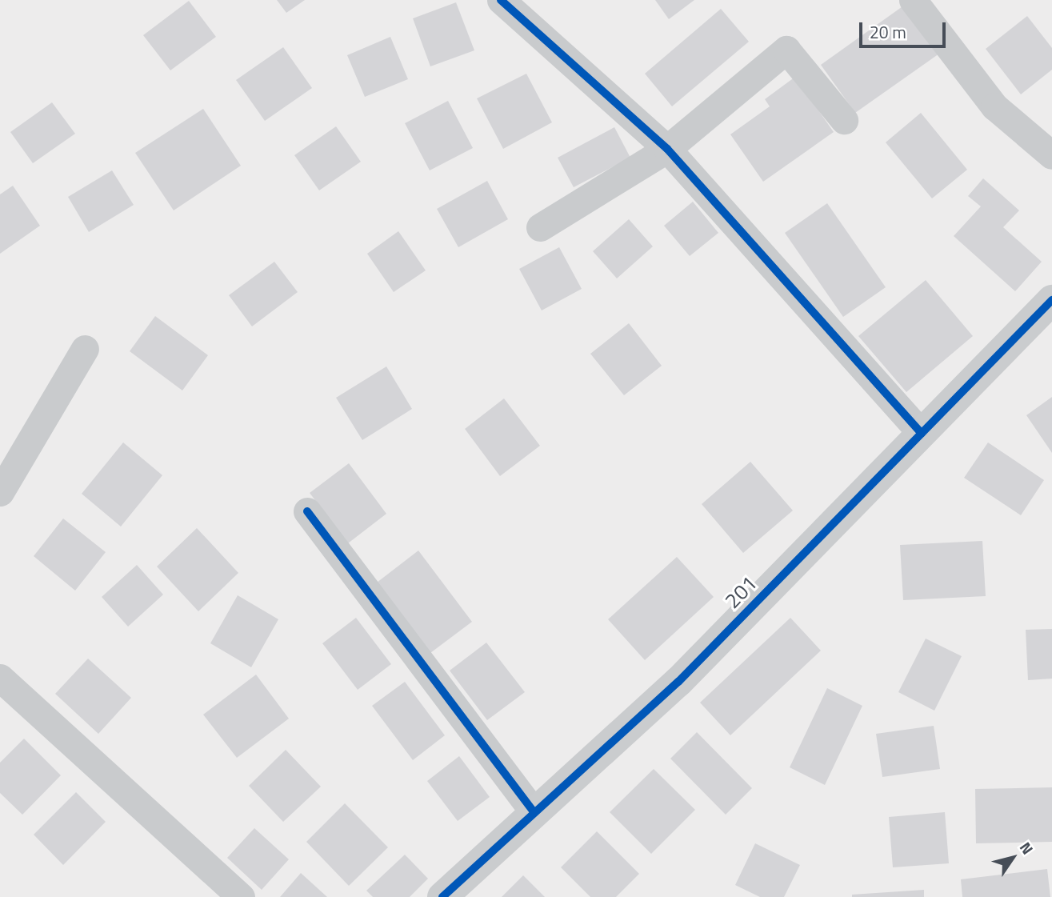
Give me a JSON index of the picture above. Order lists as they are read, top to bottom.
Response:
{
  "streets": {
    "street": ["201"]
  },
  "scale_bar": "20 m",
  "north": "top right"
}
